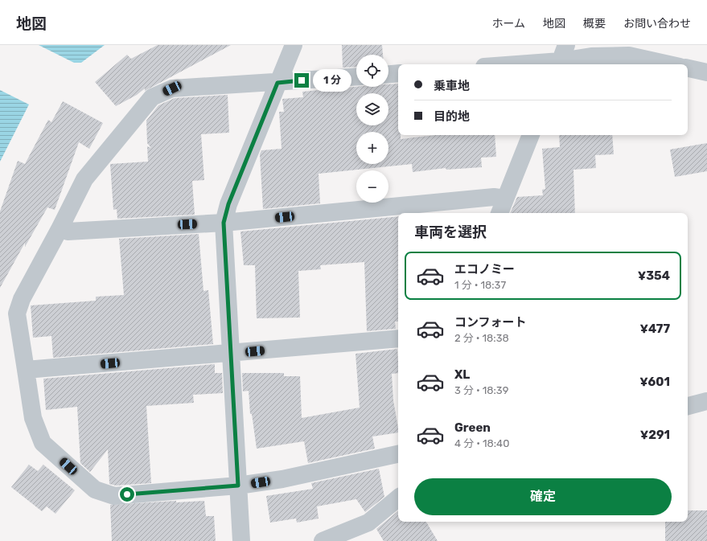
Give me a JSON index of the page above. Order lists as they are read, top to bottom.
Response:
{
  "page": {
    "header": "地図",
    "nav": [
      "ホーム",
      "地図",
      "概要",
      "お問い合わせ"
    ],
    "map_buttons": ["+", "−"],
    "banner": ["乗車地", "目的地"],
    "bubble": "1 分",
    "heading": "車両を選択",
    "list": [
      {
        "name": "エコノミー",
        "note": "1 分 · 18:37",
        "value": "¥354"
      },
      {
        "name": "コンフォート",
        "note": "2 分 · 18:38",
        "value": "¥477"
      },
      {
        "name": "XL",
        "note": "3 分 · 18:39",
        "value": "¥601"
      },
      {
        "name": "Green",
        "note": "4 分 · 18:40",
        "value": "¥291"
      }
    ],
    "buttons": "確定"
  }
}
